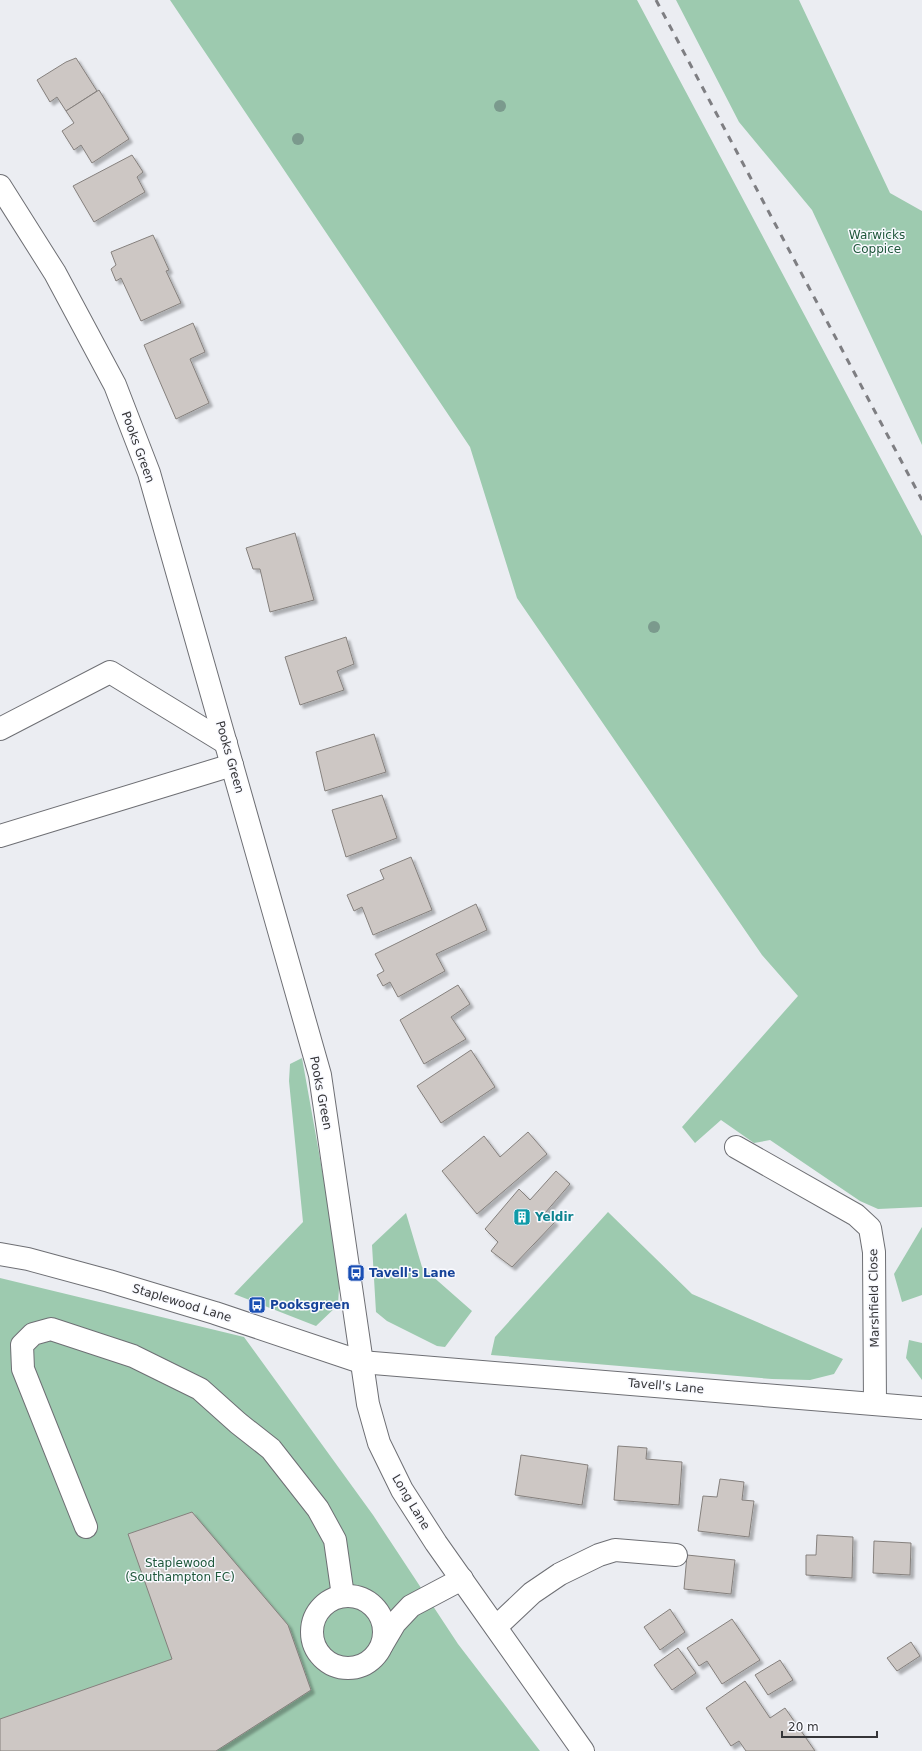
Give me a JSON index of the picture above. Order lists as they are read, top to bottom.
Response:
{
  "streets": {
    "street": [
      "Pooks Green",
      "Marshfield Close",
      "Staplewood Lane",
      "Tavell's Lane",
      "Long Lane"
    ]
  },
  "crossings": [
    ["Pooks Green", "Staplewood Lane"],
    ["Pooks Green", "Tavell's Lane"],
    ["Pooks Green", "Long Lane"],
    ["Marshfield Close", "Tavell's Lane"],
    ["Staplewood Lane", "Tavell's Lane"],
    ["Staplewood Lane", "Long Lane"],
    ["Tavell's Lane", "Long Lane"]
  ],
  "parks": ["Warwicks Coppice", "Staplewood (Southampton FC)"],
  "places": {
    "building": ["Yeldir"],
    "bus stop": ["Tavell's Lane", "Pooksgreen"]
  },
  "scale_bar": "20 m"
}
